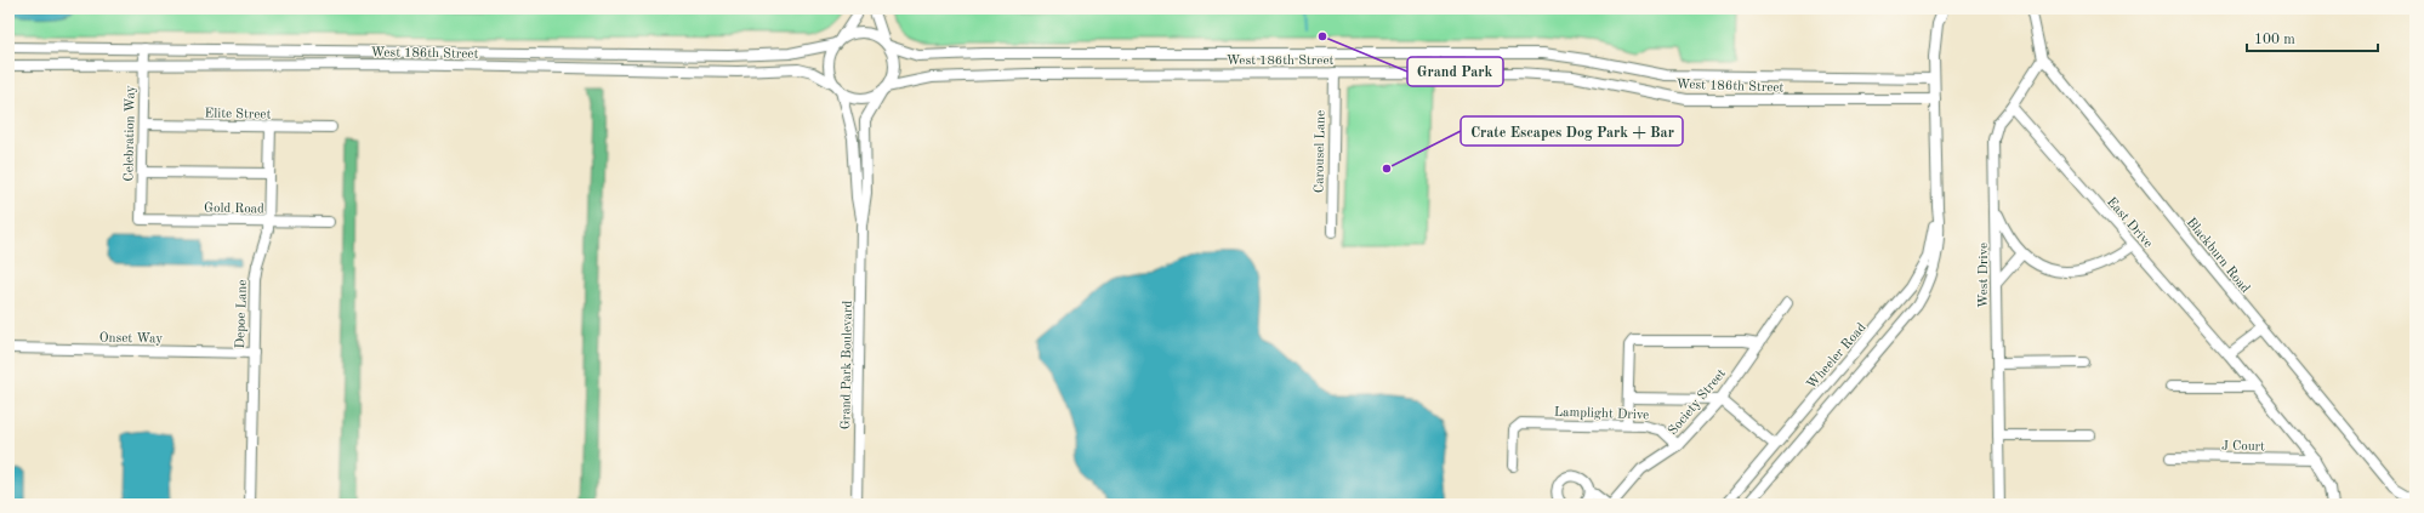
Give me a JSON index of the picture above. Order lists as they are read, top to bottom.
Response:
{
  "streets": {
    "street": [
      "West 186th Street",
      "Elite Street",
      "Celebration Way",
      "Carousel Lane",
      "Gold Road",
      "East Drive",
      "Blackburn Road",
      "West Drive",
      "Depoe Lane",
      "Onset Way",
      "Wheeler Road",
      "Grand Park Boulevard",
      "Society Street",
      "Lamplight Drive",
      "J Court"
    ]
  },
  "crossings": [
    ["West 186th Street", "Celebration Way"],
    ["West 186th Street", "Carousel Lane"],
    ["West 186th Street", "Wheeler Road"],
    ["West 186th Street", "Grand Park Boulevard"],
    ["Elite Street", "Celebration Way"],
    ["Elite Street", "Depoe Lane"],
    ["Celebration Way", "Gold Road"],
    ["Gold Road", "Depoe Lane"],
    ["East Drive", "West Drive"],
    ["East Drive", "J Court"],
    ["Blackburn Road", "West Drive"],
    ["Depoe Lane", "Onset Way"],
    ["Society Street", "Lamplight Drive"]
  ],
  "places": ["Grand Park", "Crate Escapes Dog Park + Bar"],
  "scale_bar": "100 m"
}
